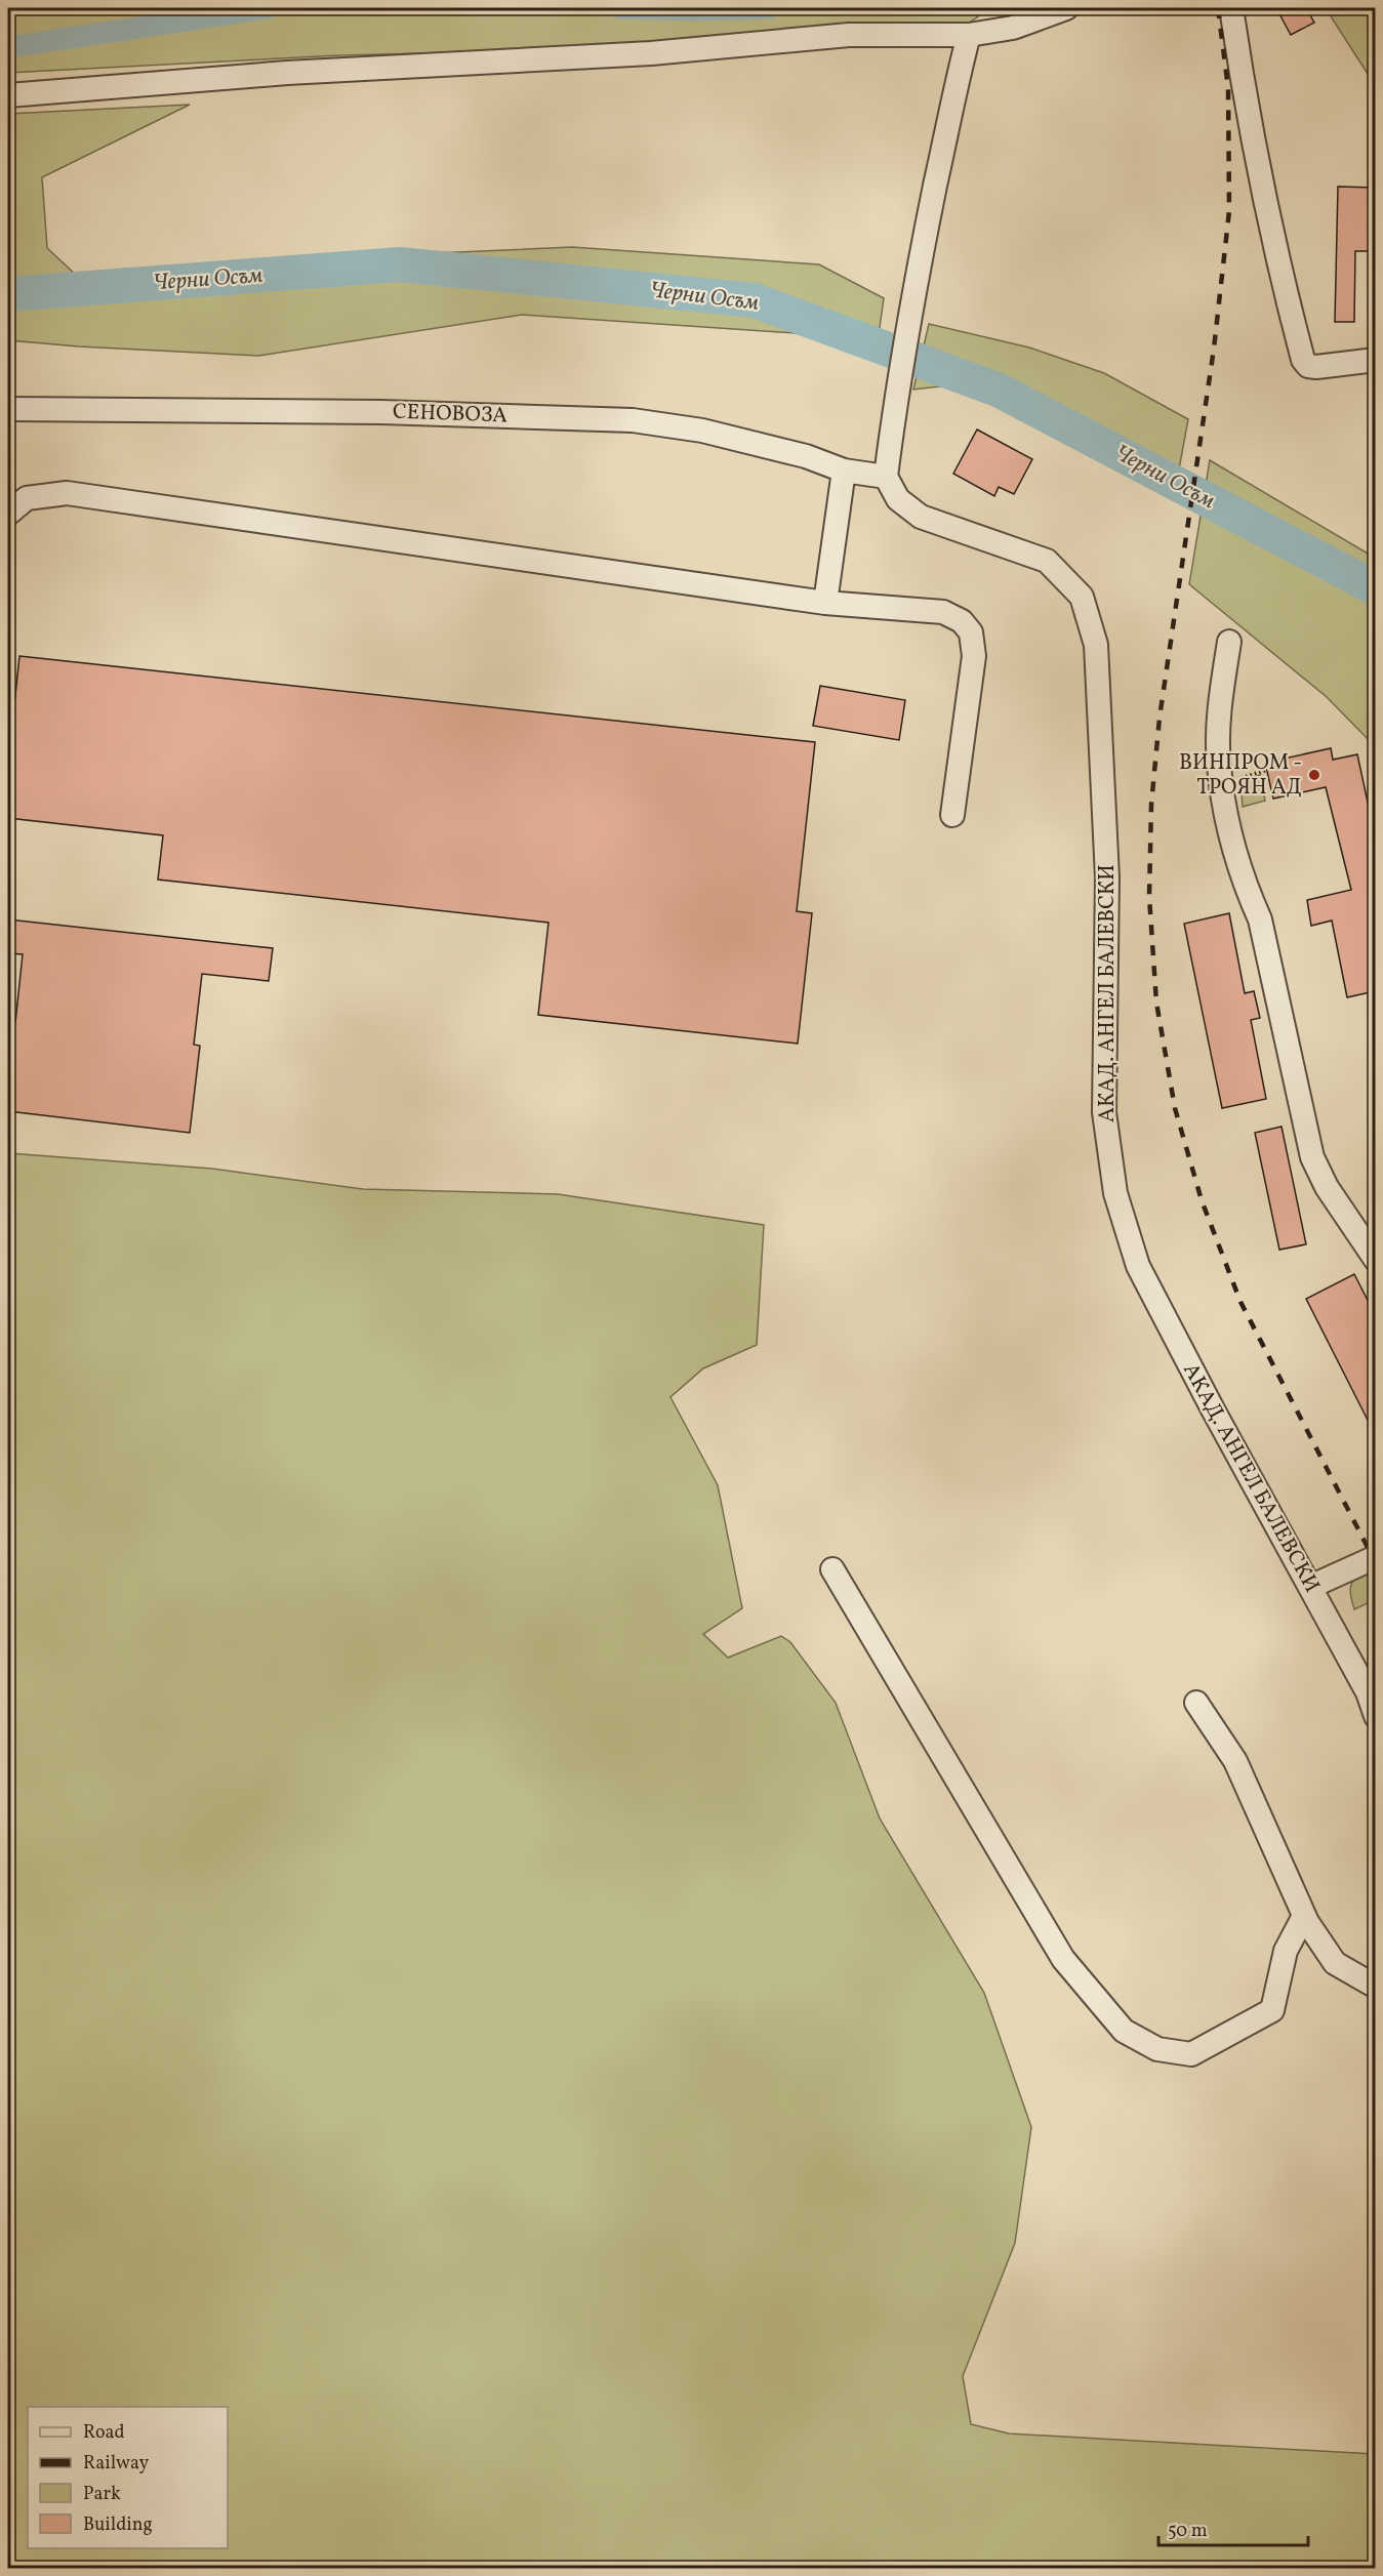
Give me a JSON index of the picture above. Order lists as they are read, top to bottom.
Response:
{
  "streets": {
    "street": ["СЕНОВОЗА", "АКАД. АНГЕЛ БАЛЕВСКИ"]
  },
  "crossings": [
    ["СЕНОВОЗА", "АКАД. АНГЕЛ БАЛЕВСКИ"]
  ],
  "water": ["Черни Осъм"],
  "places": ["ВИНПРОМ - ТРОЯН АД"],
  "legend": [
    "Road",
    "Railway",
    "Park",
    "Building"
  ],
  "scale_bar": "50 m"
}
